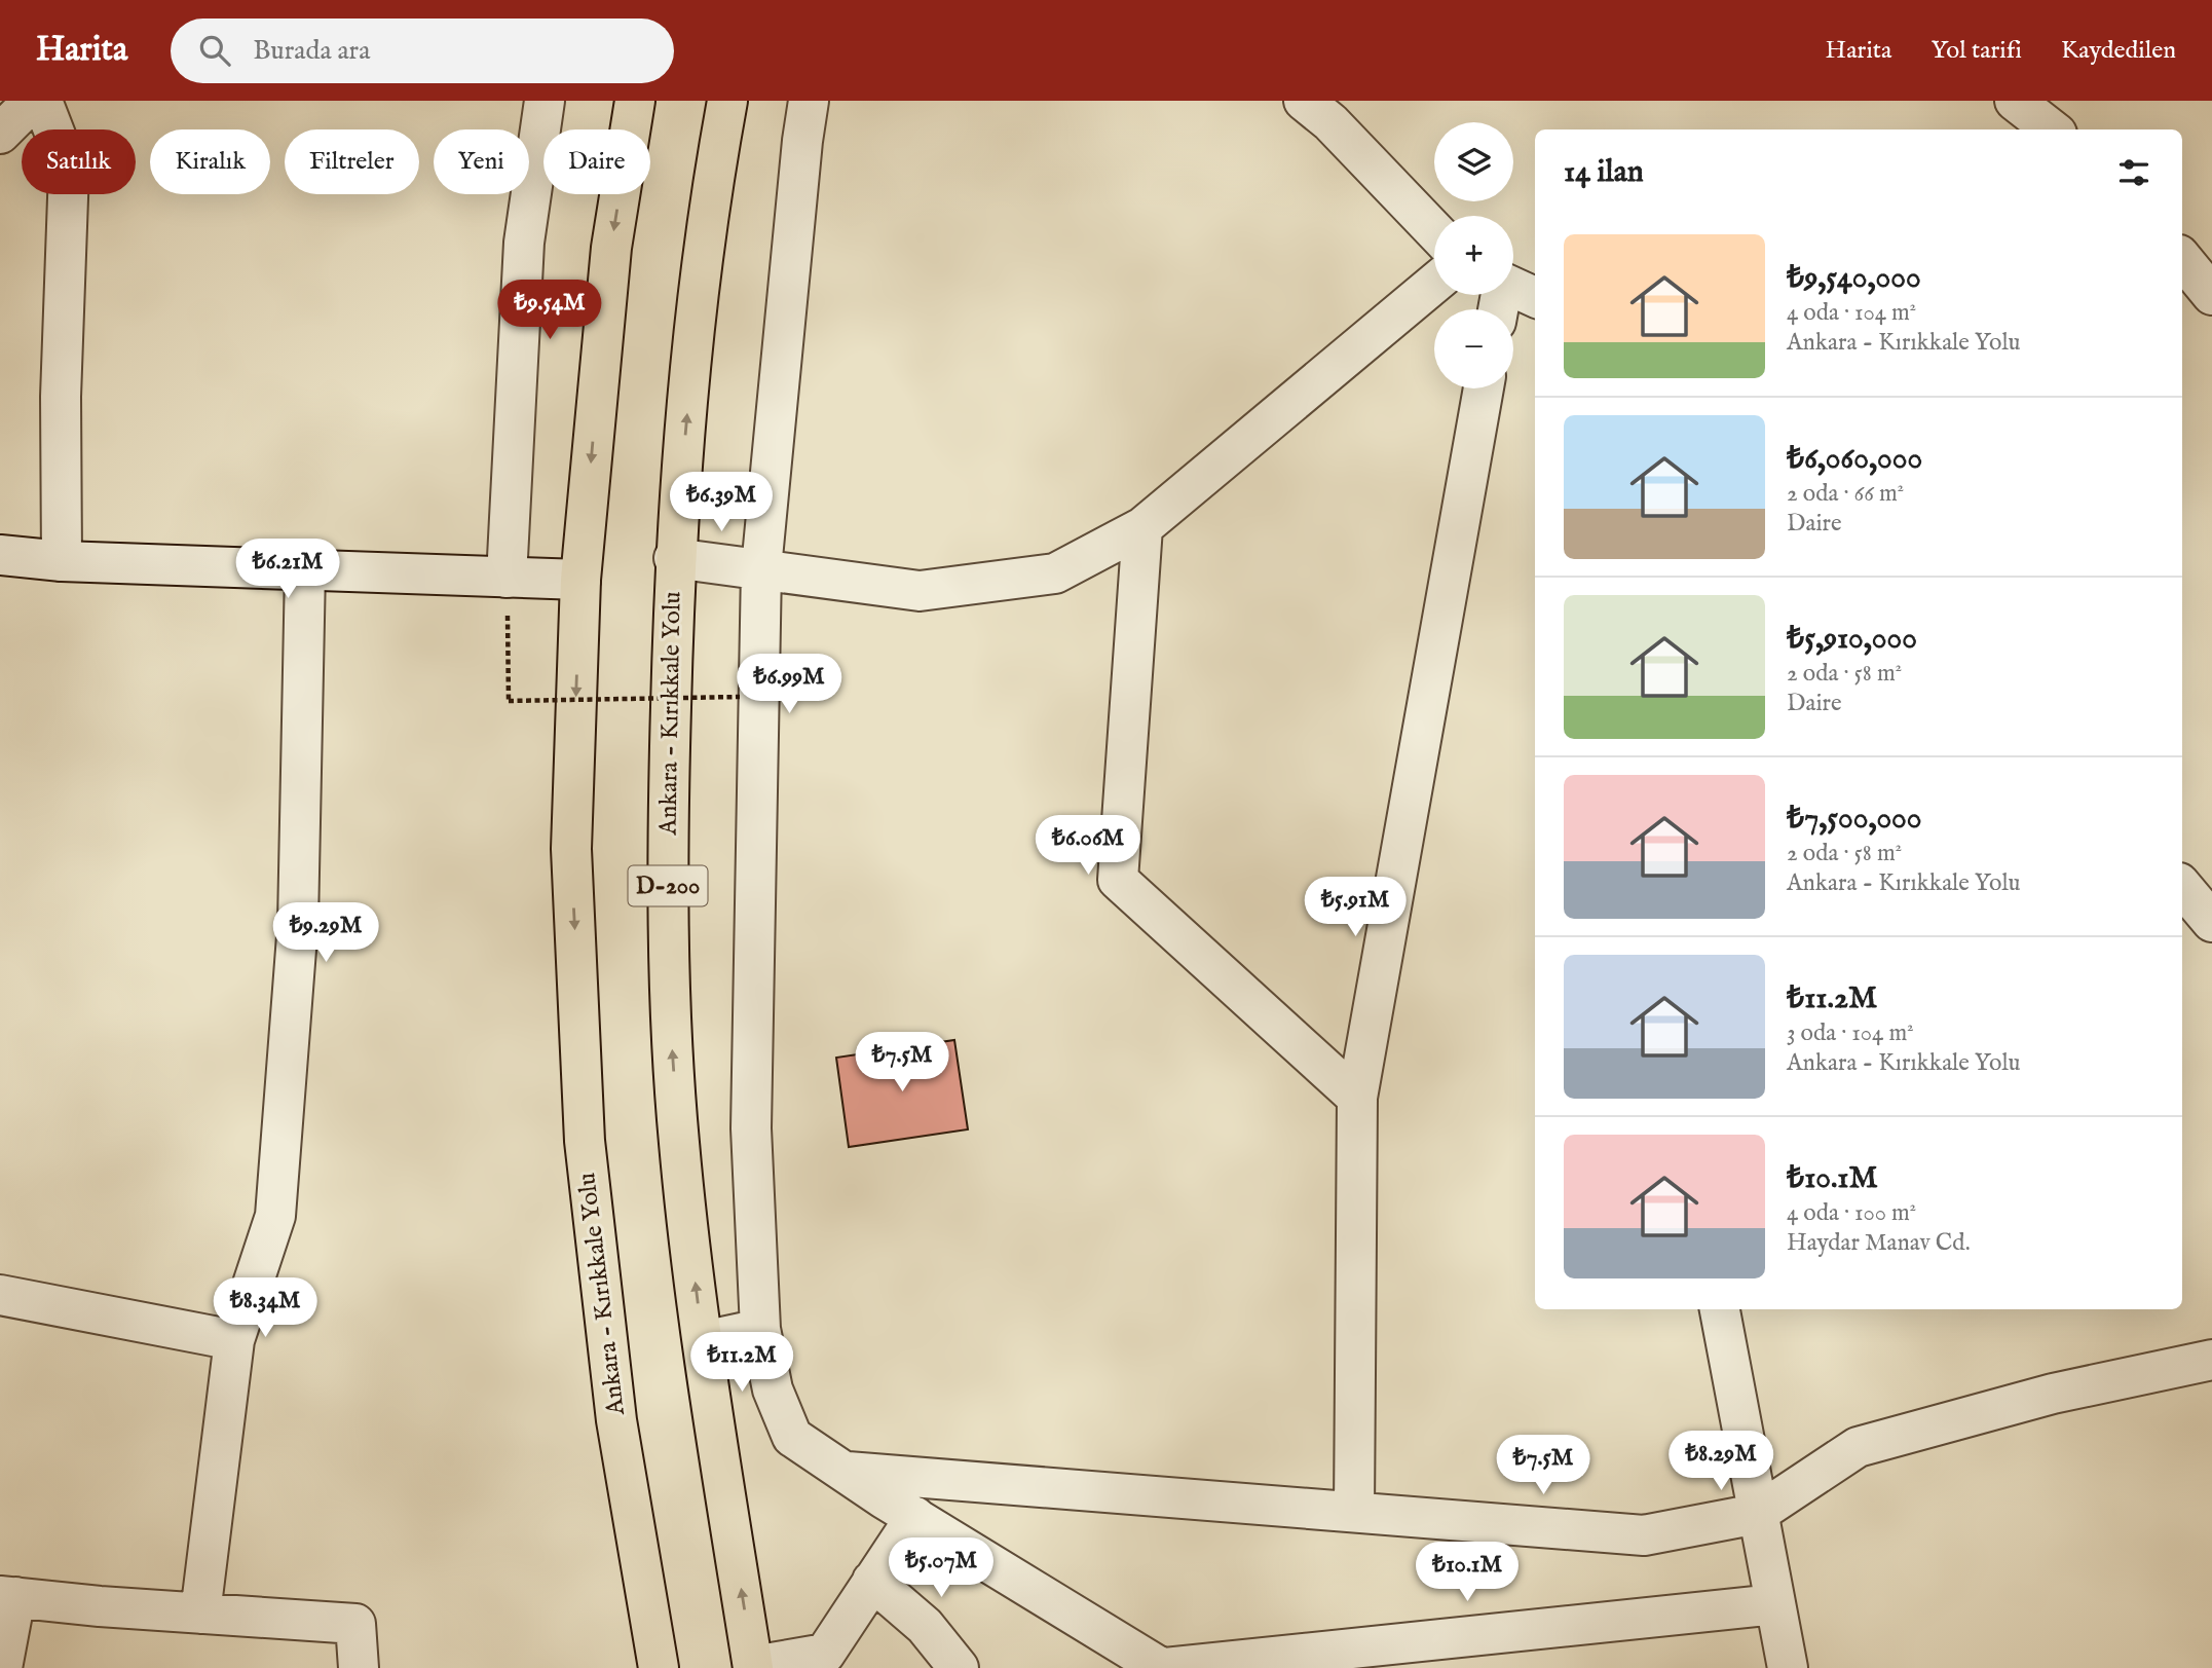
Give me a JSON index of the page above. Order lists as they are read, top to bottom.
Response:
{
  "streets": {
    "highway": ["Ankara - Kırıkkale Yolu", "D-200"]
  },
  "page": {
    "header": "Harita",
    "search": "Burada ara",
    "nav": ["Harita", "Yol tarifi", "Kaydedilen"],
    "map_buttons": ["+", "−"],
    "chip": [
      "Satılık",
      "Kiralık",
      "Filtreler",
      "Yeni",
      "Daire"
    ],
    "heading": "14 ilan",
    "list": [
      {
        "name": "₺9,540,000",
        "note": "4 oda · 104 m² · Ankara - Kırıkkale Yolu"
      },
      {
        "name": "₺6,060,000",
        "note": "2 oda · 66 m² · Daire"
      },
      {
        "name": "₺5,910,000",
        "note": "2 oda · 58 m² · Daire"
      },
      {
        "name": "₺7,500,000",
        "note": "2 oda · 58 m² · Ankara - Kırıkkale Yolu"
      },
      {
        "name": "₺11.2M",
        "note": "3 oda · 104 m² · Ankara - Kırıkkale Yolu"
      },
      {
        "name": "₺10.1M",
        "note": "4 oda · 100 m² · Haydar Manav Cd."
      }
    ],
    "price": [
      "₺9.54M",
      "₺6.39M",
      "₺6.21M",
      "₺6.99M",
      "₺6.06M",
      "₺5.91M",
      "₺9.29M",
      "₺7.5M",
      "₺8.34M",
      "₺11.2M",
      "₺8.29M",
      "₺7.5M",
      "₺5.07M",
      "₺10.1M"
    ]
  }
}
